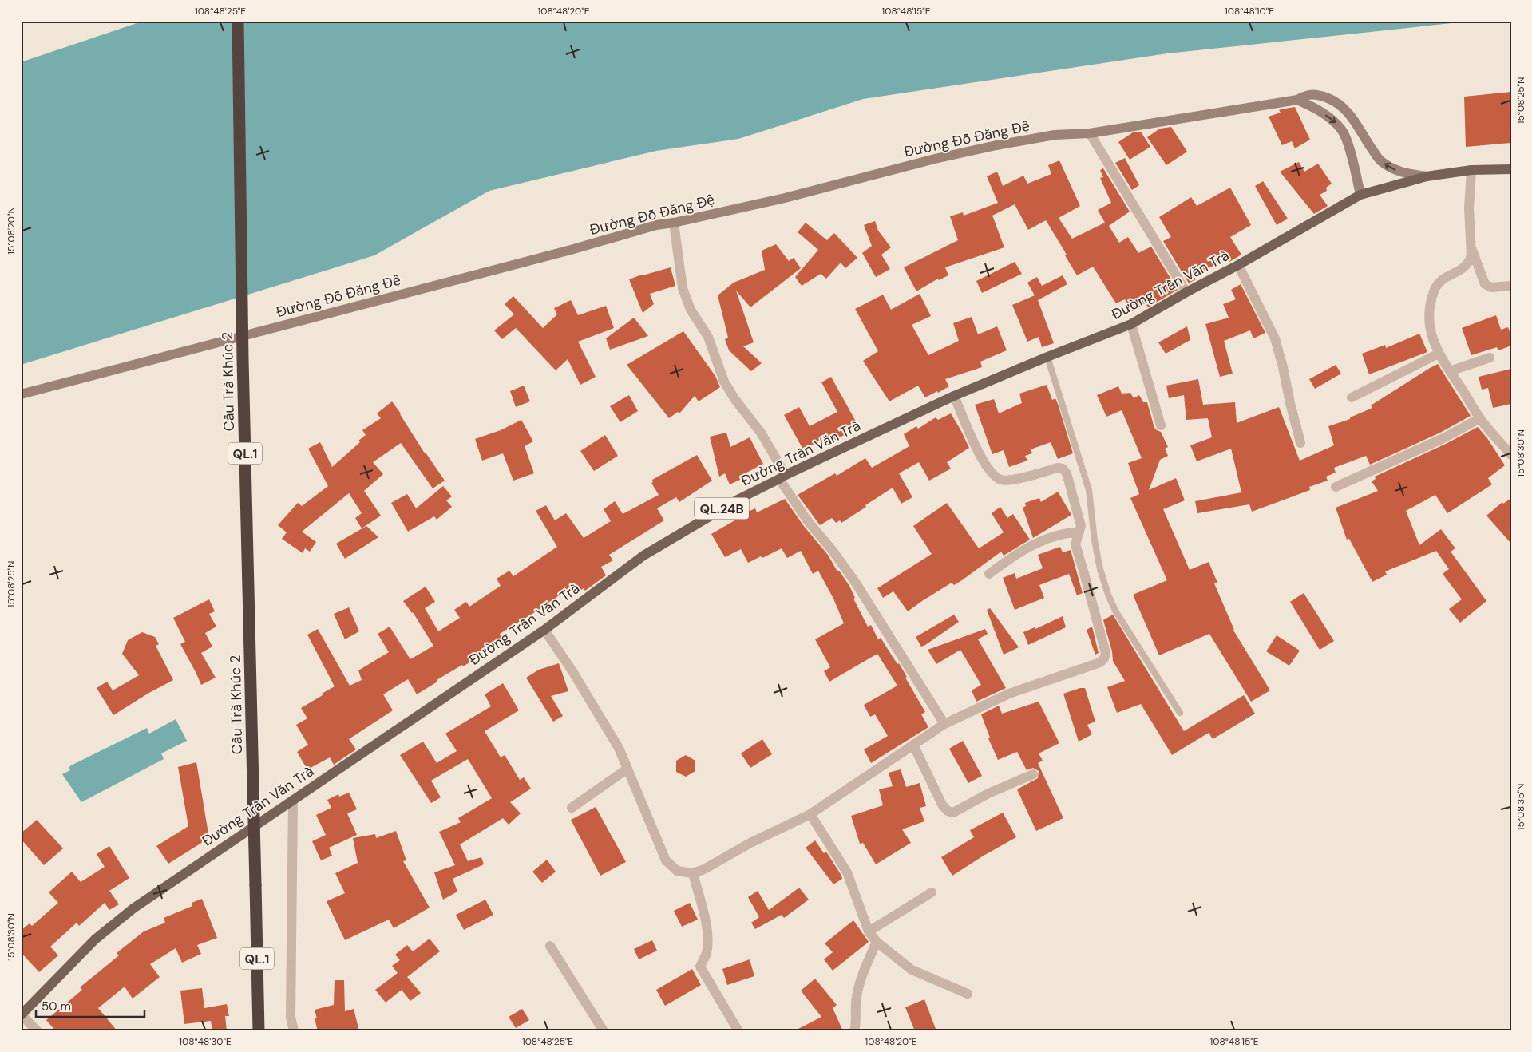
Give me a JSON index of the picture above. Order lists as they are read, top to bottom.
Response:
{
  "streets": {
    "highway": ["Cầu Trà Khúc 2", "QL.1"],
    "main road": ["Đường Trần Văn Trà", "QL.24B"],
    "street": ["Đường Đỗ Đăng Đệ"]
  },
  "crossings": [
    ["Đường Đỗ Đăng Đệ", "Đường Trần Văn Trà"]
  ],
  "scale_bar": "50 m",
  "coordinates": [
    "108°48'25\"E",
    "108°48'20\"E",
    "108°48'15\"E",
    "108°48'10\"E",
    "15°08'25\"N",
    "15°08'20\"N",
    "15°08'30\"N",
    "15°08'35\"N",
    "108°48'30\"E"
  ]
}
